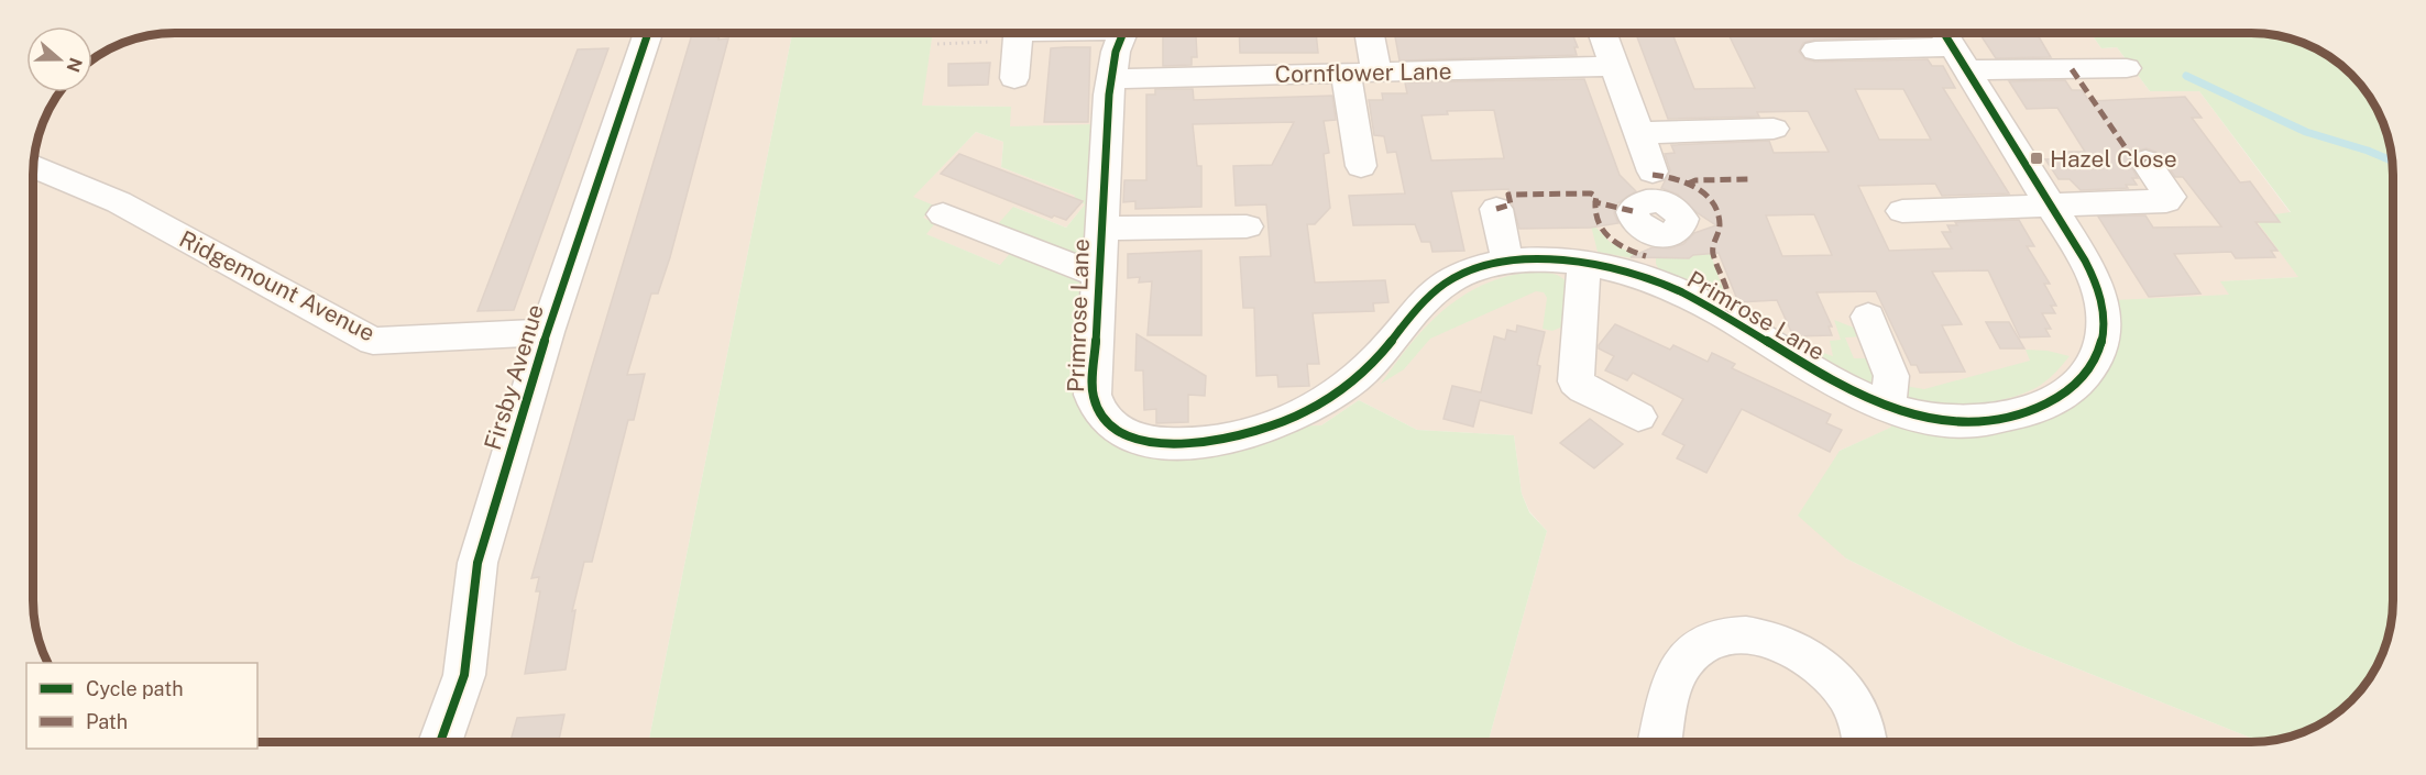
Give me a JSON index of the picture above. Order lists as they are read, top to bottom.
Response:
{
  "streets": {
    "street": [
      "Cornflower Lane",
      "Ridgemount Avenue",
      "Primrose Lane",
      "Firsby Avenue"
    ]
  },
  "crossings": [
    ["Cornflower Lane", "Primrose Lane"],
    ["Ridgemount Avenue", "Firsby Avenue"]
  ],
  "places": {
    "transit": ["Hazel Close"]
  },
  "legend": ["Cycle path", "Path"],
  "north": "right"
}
